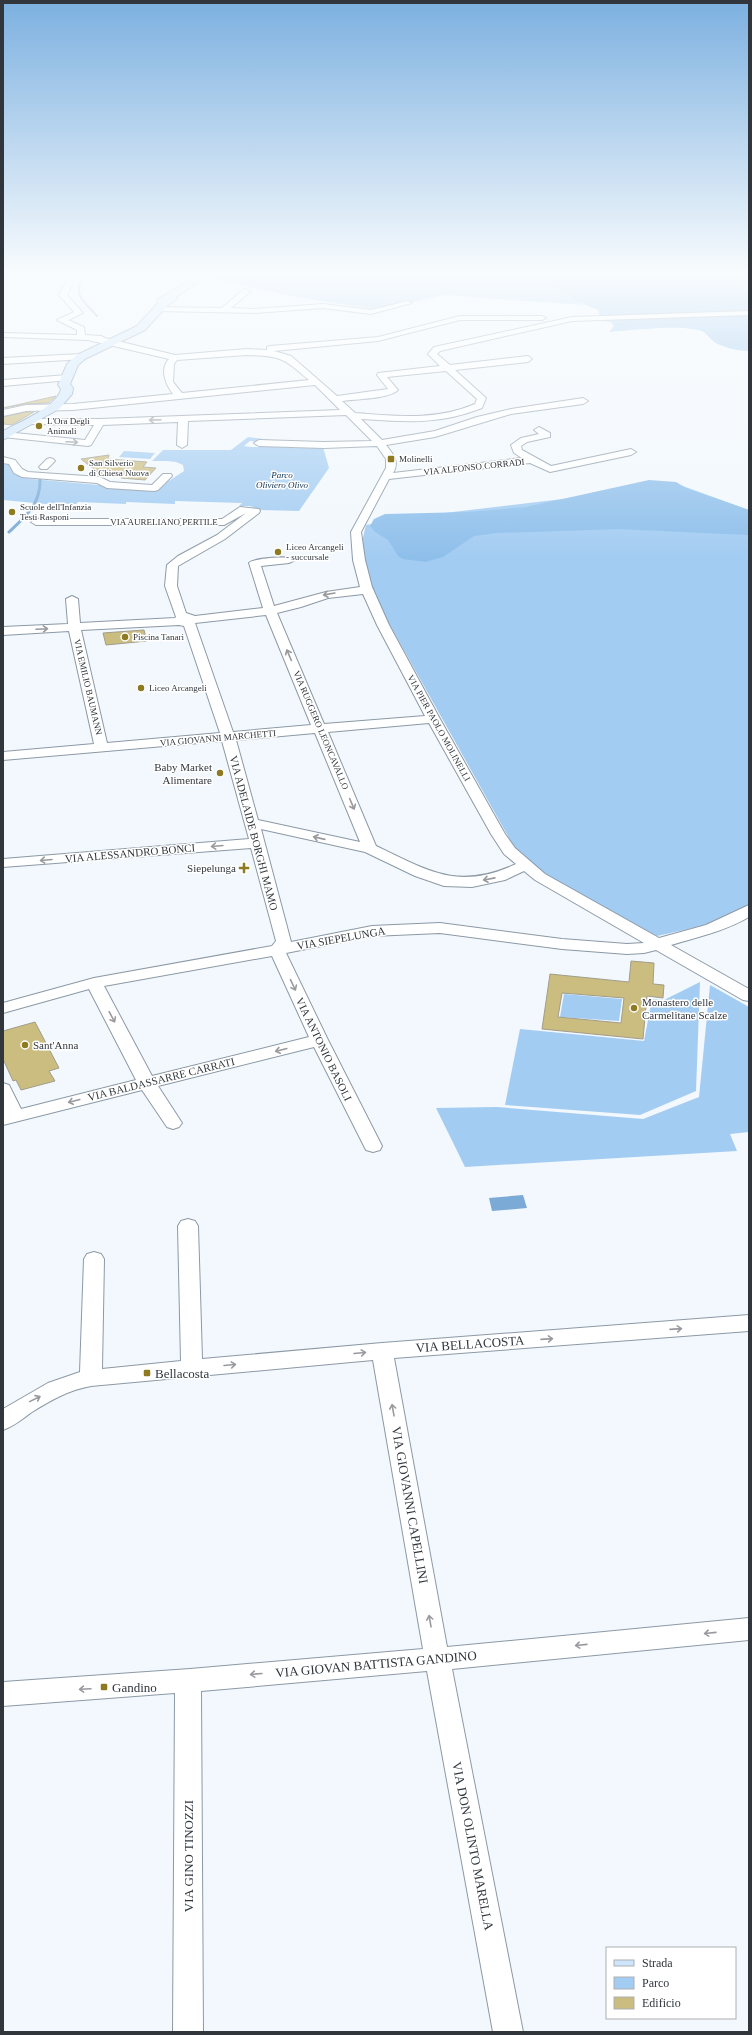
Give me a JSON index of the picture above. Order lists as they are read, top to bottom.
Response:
{
  "streets": {
    "street": [
      "VIA ALFONSO CORRADI",
      "VIA AURELIANO PERTILE",
      "VIA EMILIO BAUMANN",
      "VIA PIER PAOLO MOLINELLI",
      "VIA RUGGERO LEONCAVALLO",
      "VIA GIOVANNI MARCHETTI",
      "VIA ADELAIDE BORGHI MAMO",
      "VIA ALESSANDRO BONCI",
      "VIA SIEPELUNGA",
      "VIA ANTONIO BASOLI",
      "VIA BALDASSARRE CARRATI",
      "VIA BELLACOSTA",
      "VIA GIOVANNI CAPELLINI",
      "VIA GIOVAN BATTISTA GANDINO",
      "VIA DON OLINTO MARELLA",
      "VIA GINO TINOZZI"
    ]
  },
  "crossings": [
    ["VIA ALFONSO CORRADI", "VIA PIER PAOLO MOLINELLI"],
    ["VIA AURELIANO PERTILE", "VIA ADELAIDE BORGHI MAMO"],
    ["VIA EMILIO BAUMANN", "VIA GIOVANNI MARCHETTI"],
    ["VIA PIER PAOLO MOLINELLI", "VIA GIOVANNI MARCHETTI"],
    ["VIA PIER PAOLO MOLINELLI", "VIA SIEPELUNGA"],
    ["VIA RUGGERO LEONCAVALLO", "VIA GIOVANNI MARCHETTI"],
    ["VIA GIOVANNI MARCHETTI", "VIA ADELAIDE BORGHI MAMO"],
    ["VIA ADELAIDE BORGHI MAMO", "VIA ALESSANDRO BONCI"],
    ["VIA ADELAIDE BORGHI MAMO", "VIA SIEPELUNGA"],
    ["VIA ADELAIDE BORGHI MAMO", "VIA ANTONIO BASOLI"],
    ["VIA SIEPELUNGA", "VIA ANTONIO BASOLI"],
    ["VIA ANTONIO BASOLI", "VIA BALDASSARRE CARRATI"],
    ["VIA BELLACOSTA", "VIA GIOVANNI CAPELLINI"],
    ["VIA GIOVANNI CAPELLINI", "VIA GIOVAN BATTISTA GANDINO"],
    ["VIA GIOVANNI CAPELLINI", "VIA DON OLINTO MARELLA"],
    ["VIA GIOVAN BATTISTA GANDINO", "VIA DON OLINTO MARELLA"],
    ["VIA GIOVAN BATTISTA GANDINO", "VIA GINO TINOZZI"]
  ],
  "one_way": [
    "VIA ALESSANDRO BONCI",
    "VIA ANTONIO BASOLI",
    "VIA BALDASSARRE CARRATI",
    "VIA BELLACOSTA",
    "VIA GIOVANNI CAPELLINI",
    "VIA GIOVAN BATTISTA GANDINO"
  ],
  "parks": ["Parco Oliviero Olivo"],
  "places": {
    "other": [
      "L'Ora Degli Animali",
      "San Silverio di Chiesa Nuova",
      "Scuole dell'Infanzia Testi Rasponi",
      "Liceo Arcangeli - succursale",
      "Piscina Tanari",
      "Liceo Arcangeli",
      "Baby Market Alimentare",
      "Monastero delle Carmelitane Scalze",
      "Sant'Anna"
    ],
    "transit": ["Molinelli", "Bellacosta", "Gandino"],
    "health": ["Siepelunga"]
  },
  "legend": ["Strada", "Parco", "Edificio"]
}
